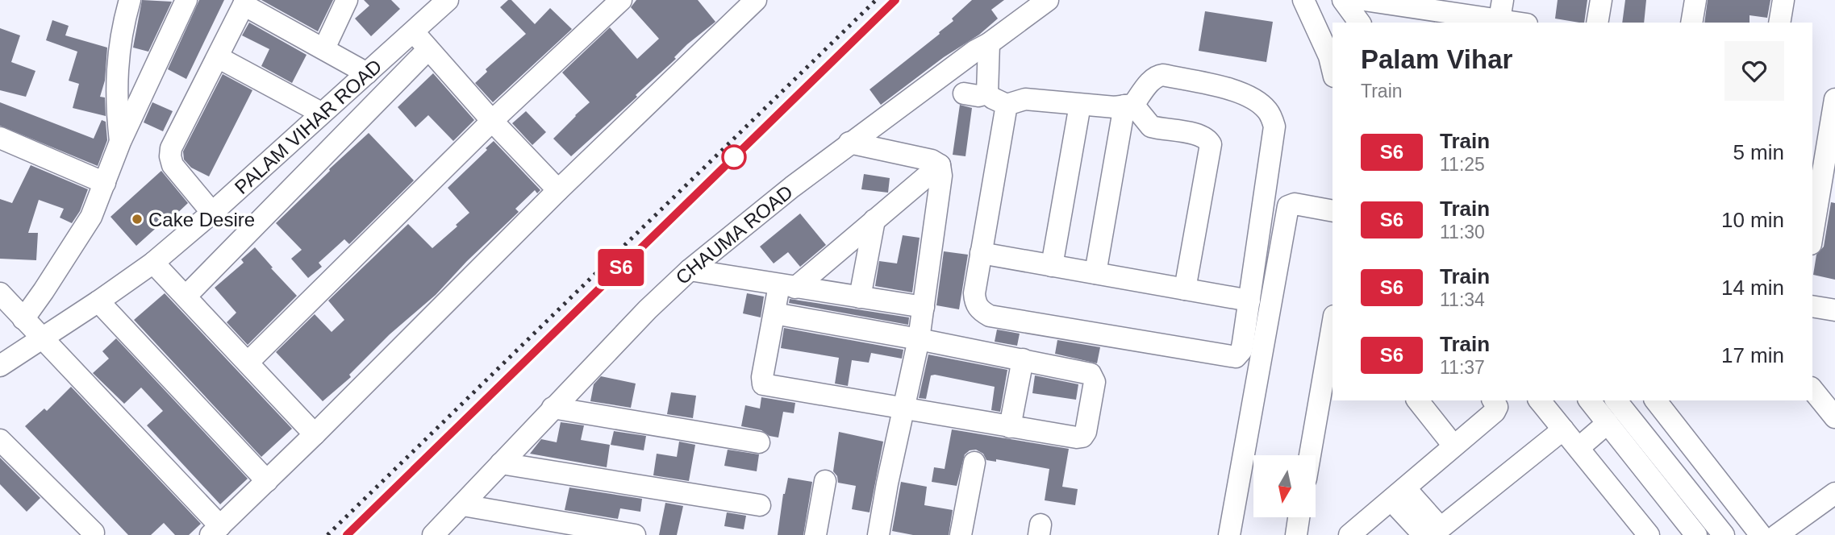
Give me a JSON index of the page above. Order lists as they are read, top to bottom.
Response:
{
  "streets": {
    "street": ["PALAM VIHAR ROAD", "CHAUMA ROAD"]
  },
  "places": ["Cake Desire"],
  "north": "bottom",
  "page": {
    "on_map": "S6",
    "heading": ["Palam Vihar", "Train"],
    "list": [
      {
        "mark": "S6",
        "name": "Train",
        "note": "11:25",
        "value": "5 min"
      },
      {
        "mark": "S6",
        "name": "Train",
        "note": "11:30",
        "value": "10 min"
      },
      {
        "mark": "S6",
        "name": "Train",
        "note": "11:34",
        "value": "14 min"
      },
      {
        "mark": "S6",
        "name": "Train",
        "note": "11:37",
        "value": "17 min"
      }
    ]
  }
}
